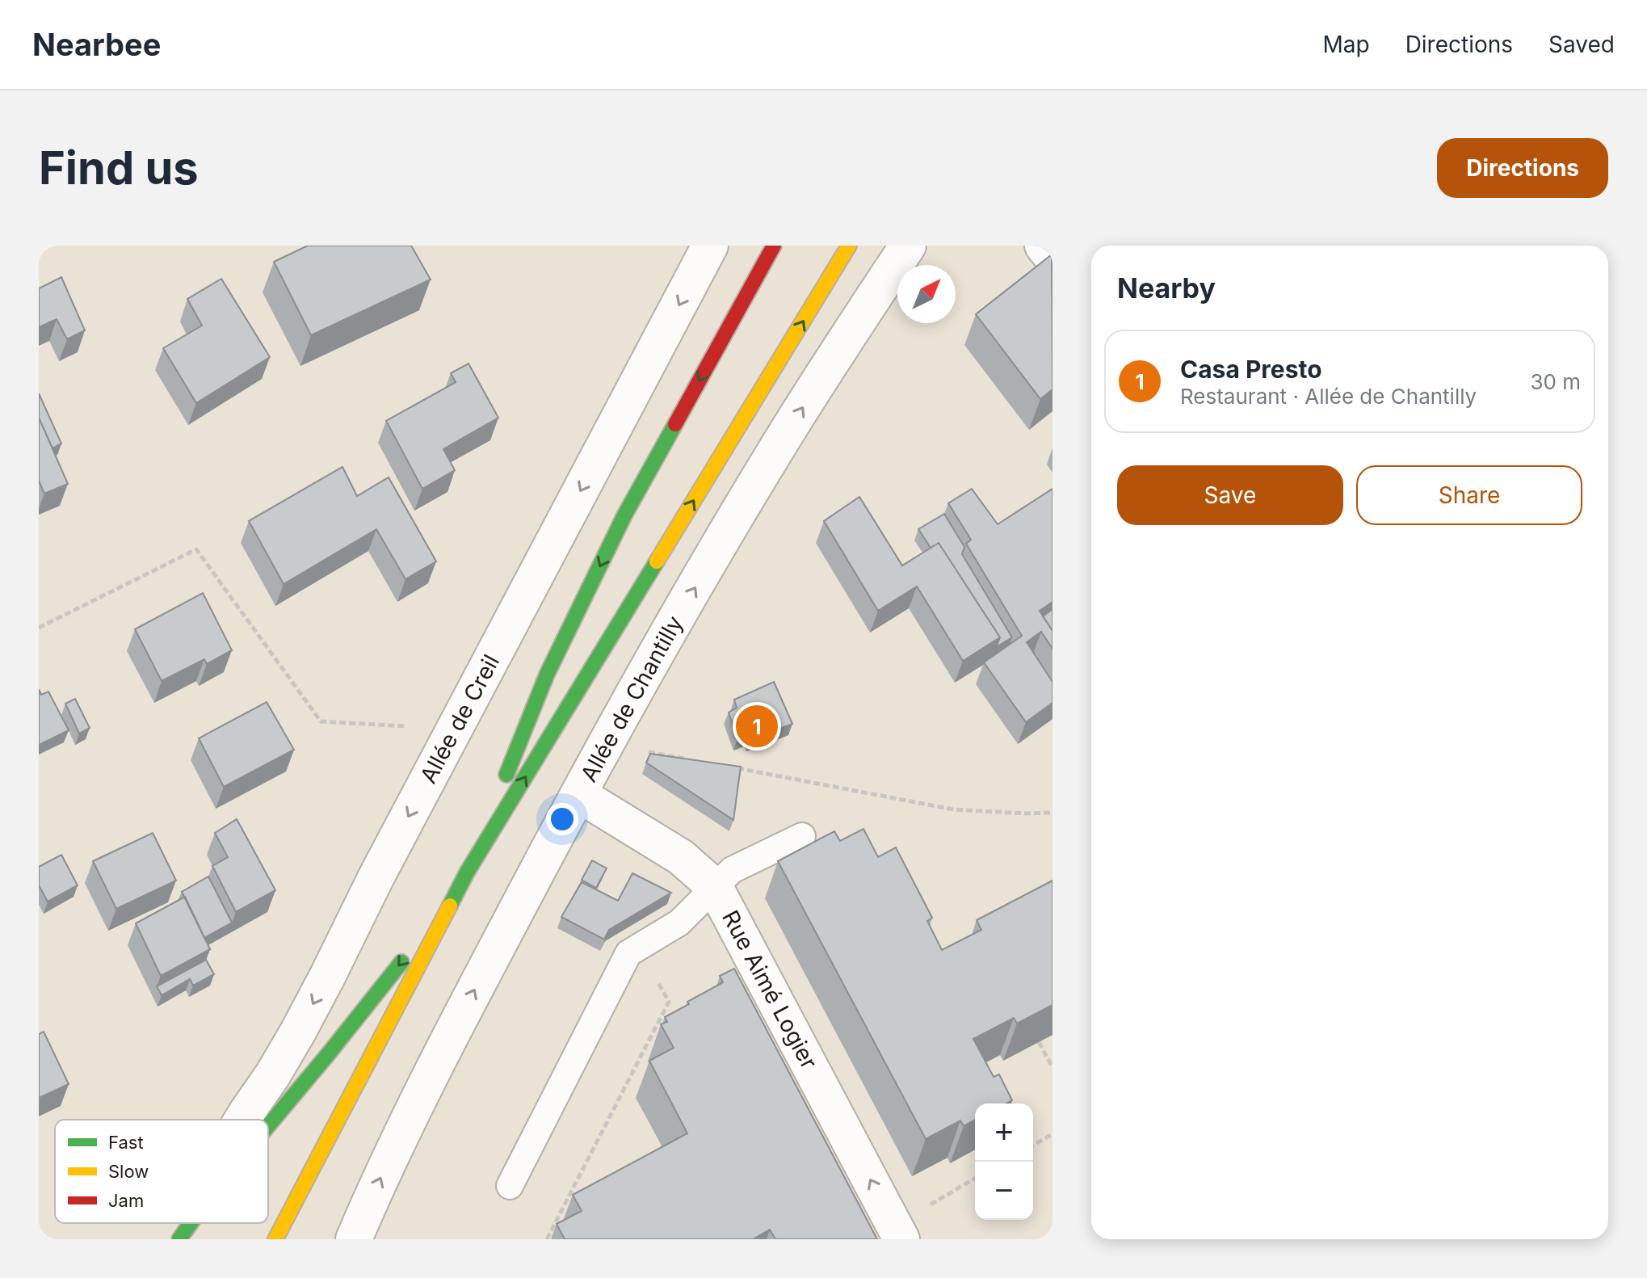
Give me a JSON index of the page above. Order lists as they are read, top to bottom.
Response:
{
  "streets": {
    "street": ["Allée de Chantilly", "Allée de Creil", "Rue Aimé Logier"]
  },
  "crossings": [
    ["Allée de Chantilly", "Rue Aimé Logier"]
  ],
  "one_way": ["Allée de Chantilly", "Allée de Creil", "Rue Aimé Logier"],
  "legend": ["Fast", "Slow", "Jam"],
  "north": "top right",
  "page": {
    "header": "Nearbee",
    "nav": ["Map", "Directions", "Saved"],
    "buttons": [
      "Directions",
      ["Save", "Share"]
    ],
    "title": "Find us",
    "heading": "Nearby",
    "list": [
      {
        "mark": "1",
        "name": "Casa Presto",
        "note": "Restaurant · Allée de Chantilly",
        "value": "30 m"
      }
    ],
    "pins": "1",
    "map_buttons": ["+", "−"]
  }
}
